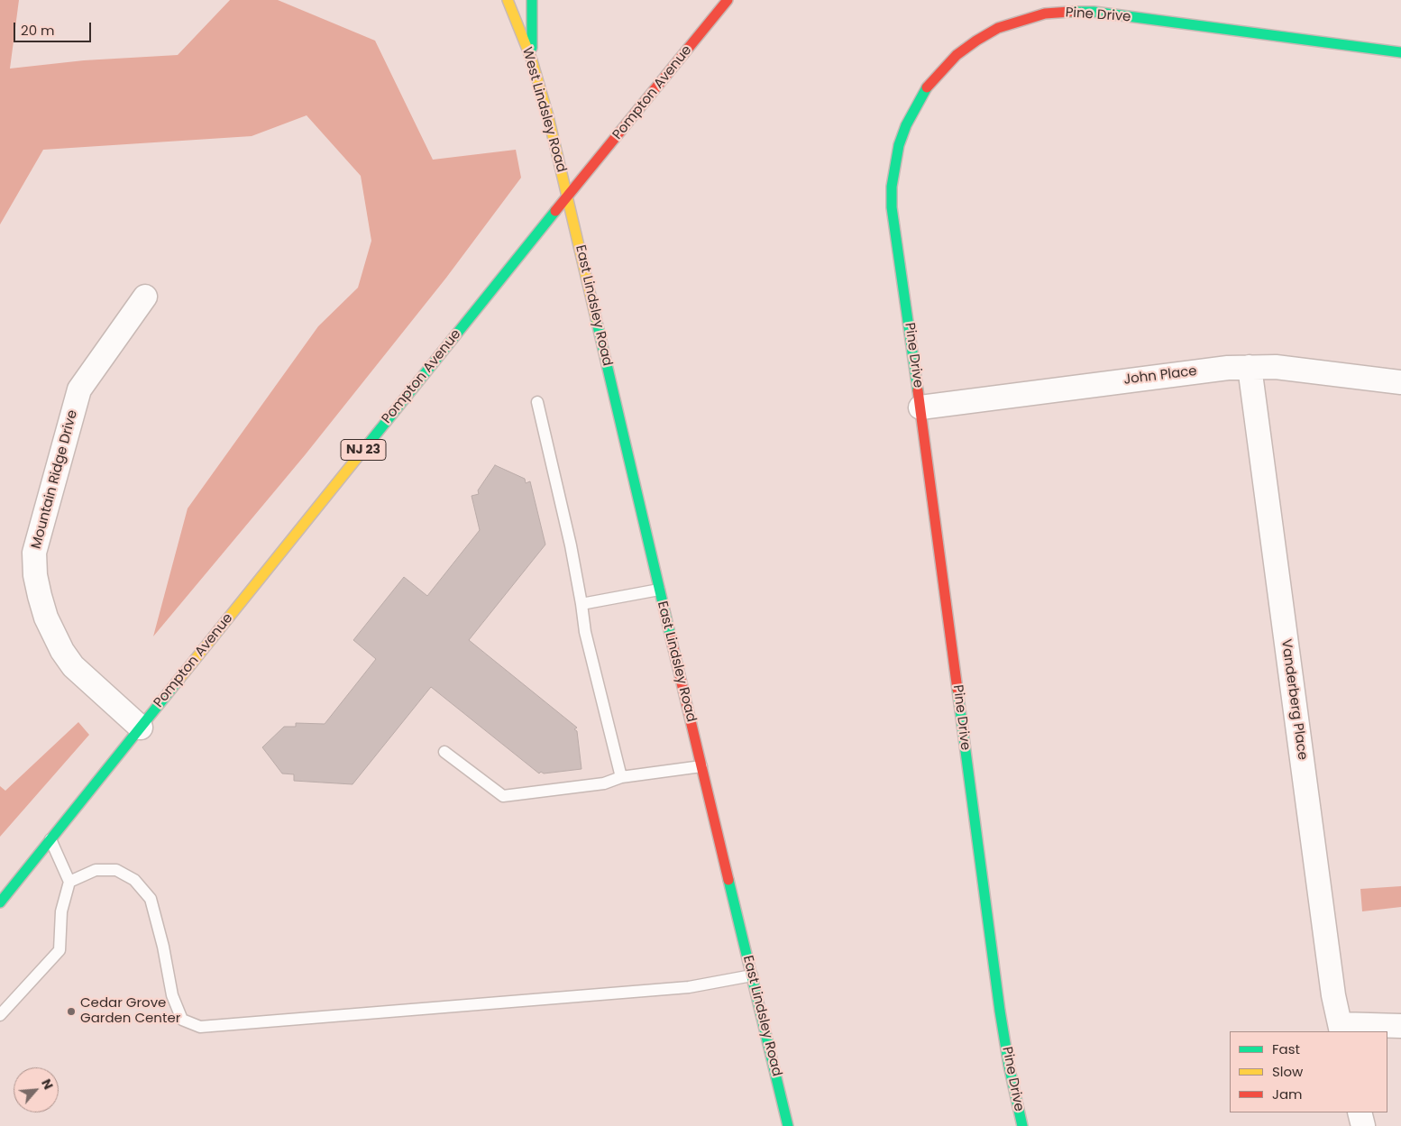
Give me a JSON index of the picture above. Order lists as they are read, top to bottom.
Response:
{
  "streets": {
    "main road": [
      "Pine Drive",
      "Pompton Avenue",
      "West Lindsley Road",
      "East Lindsley Road",
      "NJ 23"
    ],
    "street": ["John Place", "Mountain Ridge Drive", "Vanderberg Place"]
  },
  "crossings": [
    ["Pine Drive", "John Place"],
    ["Pompton Avenue", "West Lindsley Road"],
    ["Pompton Avenue", "East Lindsley Road"],
    ["Pompton Avenue", "Mountain Ridge Drive"],
    ["West Lindsley Road", "East Lindsley Road"],
    ["John Place", "Vanderberg Place"]
  ],
  "places": ["Cedar Grove Garden Center"],
  "legend": ["Fast", "Slow", "Jam"],
  "scale_bar": "20 m",
  "north": "top right"
}
